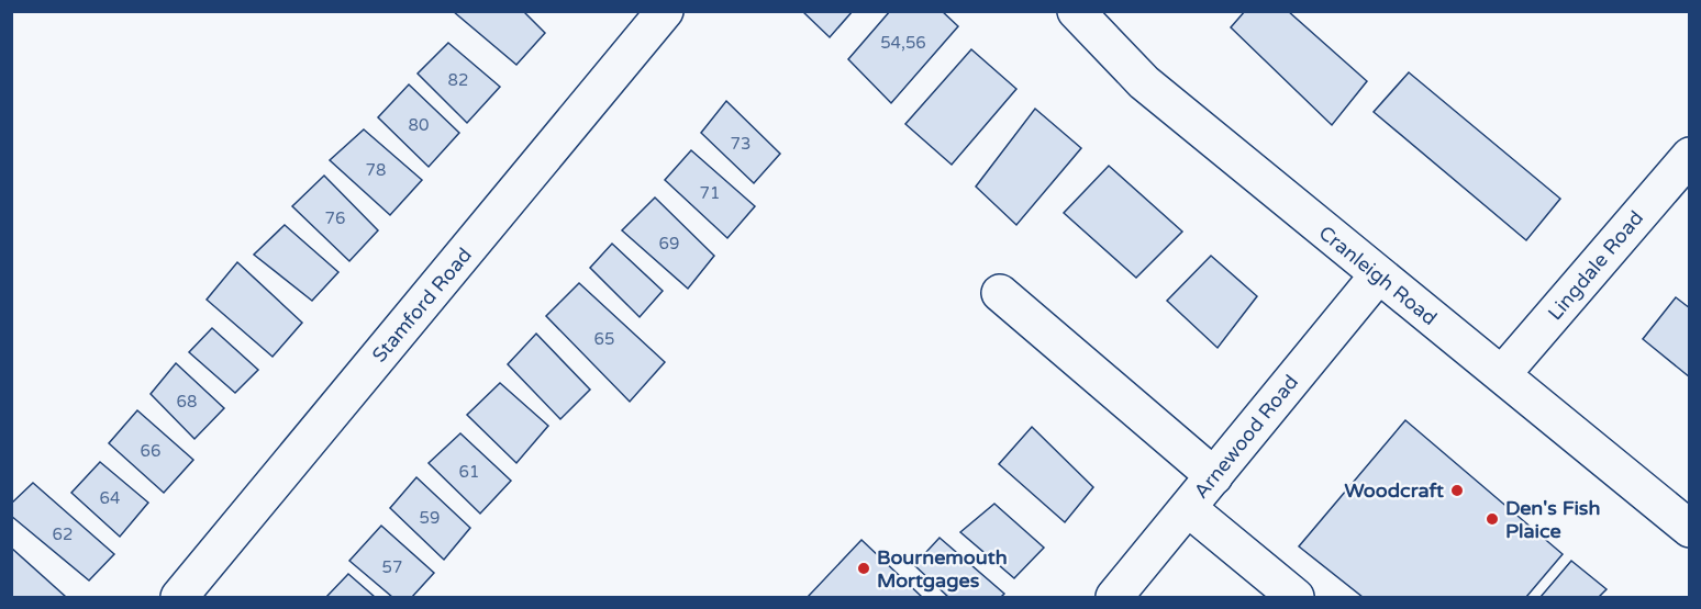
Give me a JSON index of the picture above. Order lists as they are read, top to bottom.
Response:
{
  "streets": {
    "street": [
      "Lingdale Road",
      "Cranleigh Road",
      "Stamford Road",
      "Arnewood Road"
    ]
  },
  "crossings": [
    ["Lingdale Road", "Cranleigh Road"],
    ["Cranleigh Road", "Arnewood Road"]
  ],
  "places": ["Woodcraft", "Den's Fish Plaice", "Bournemouth Mortgages"],
  "house_numbers": [
    "54,56",
    "82",
    "80",
    "73",
    "78",
    "71",
    "76",
    "69",
    "65",
    "68",
    "66",
    "61",
    "64",
    "59",
    "62",
    "57"
  ]
}
